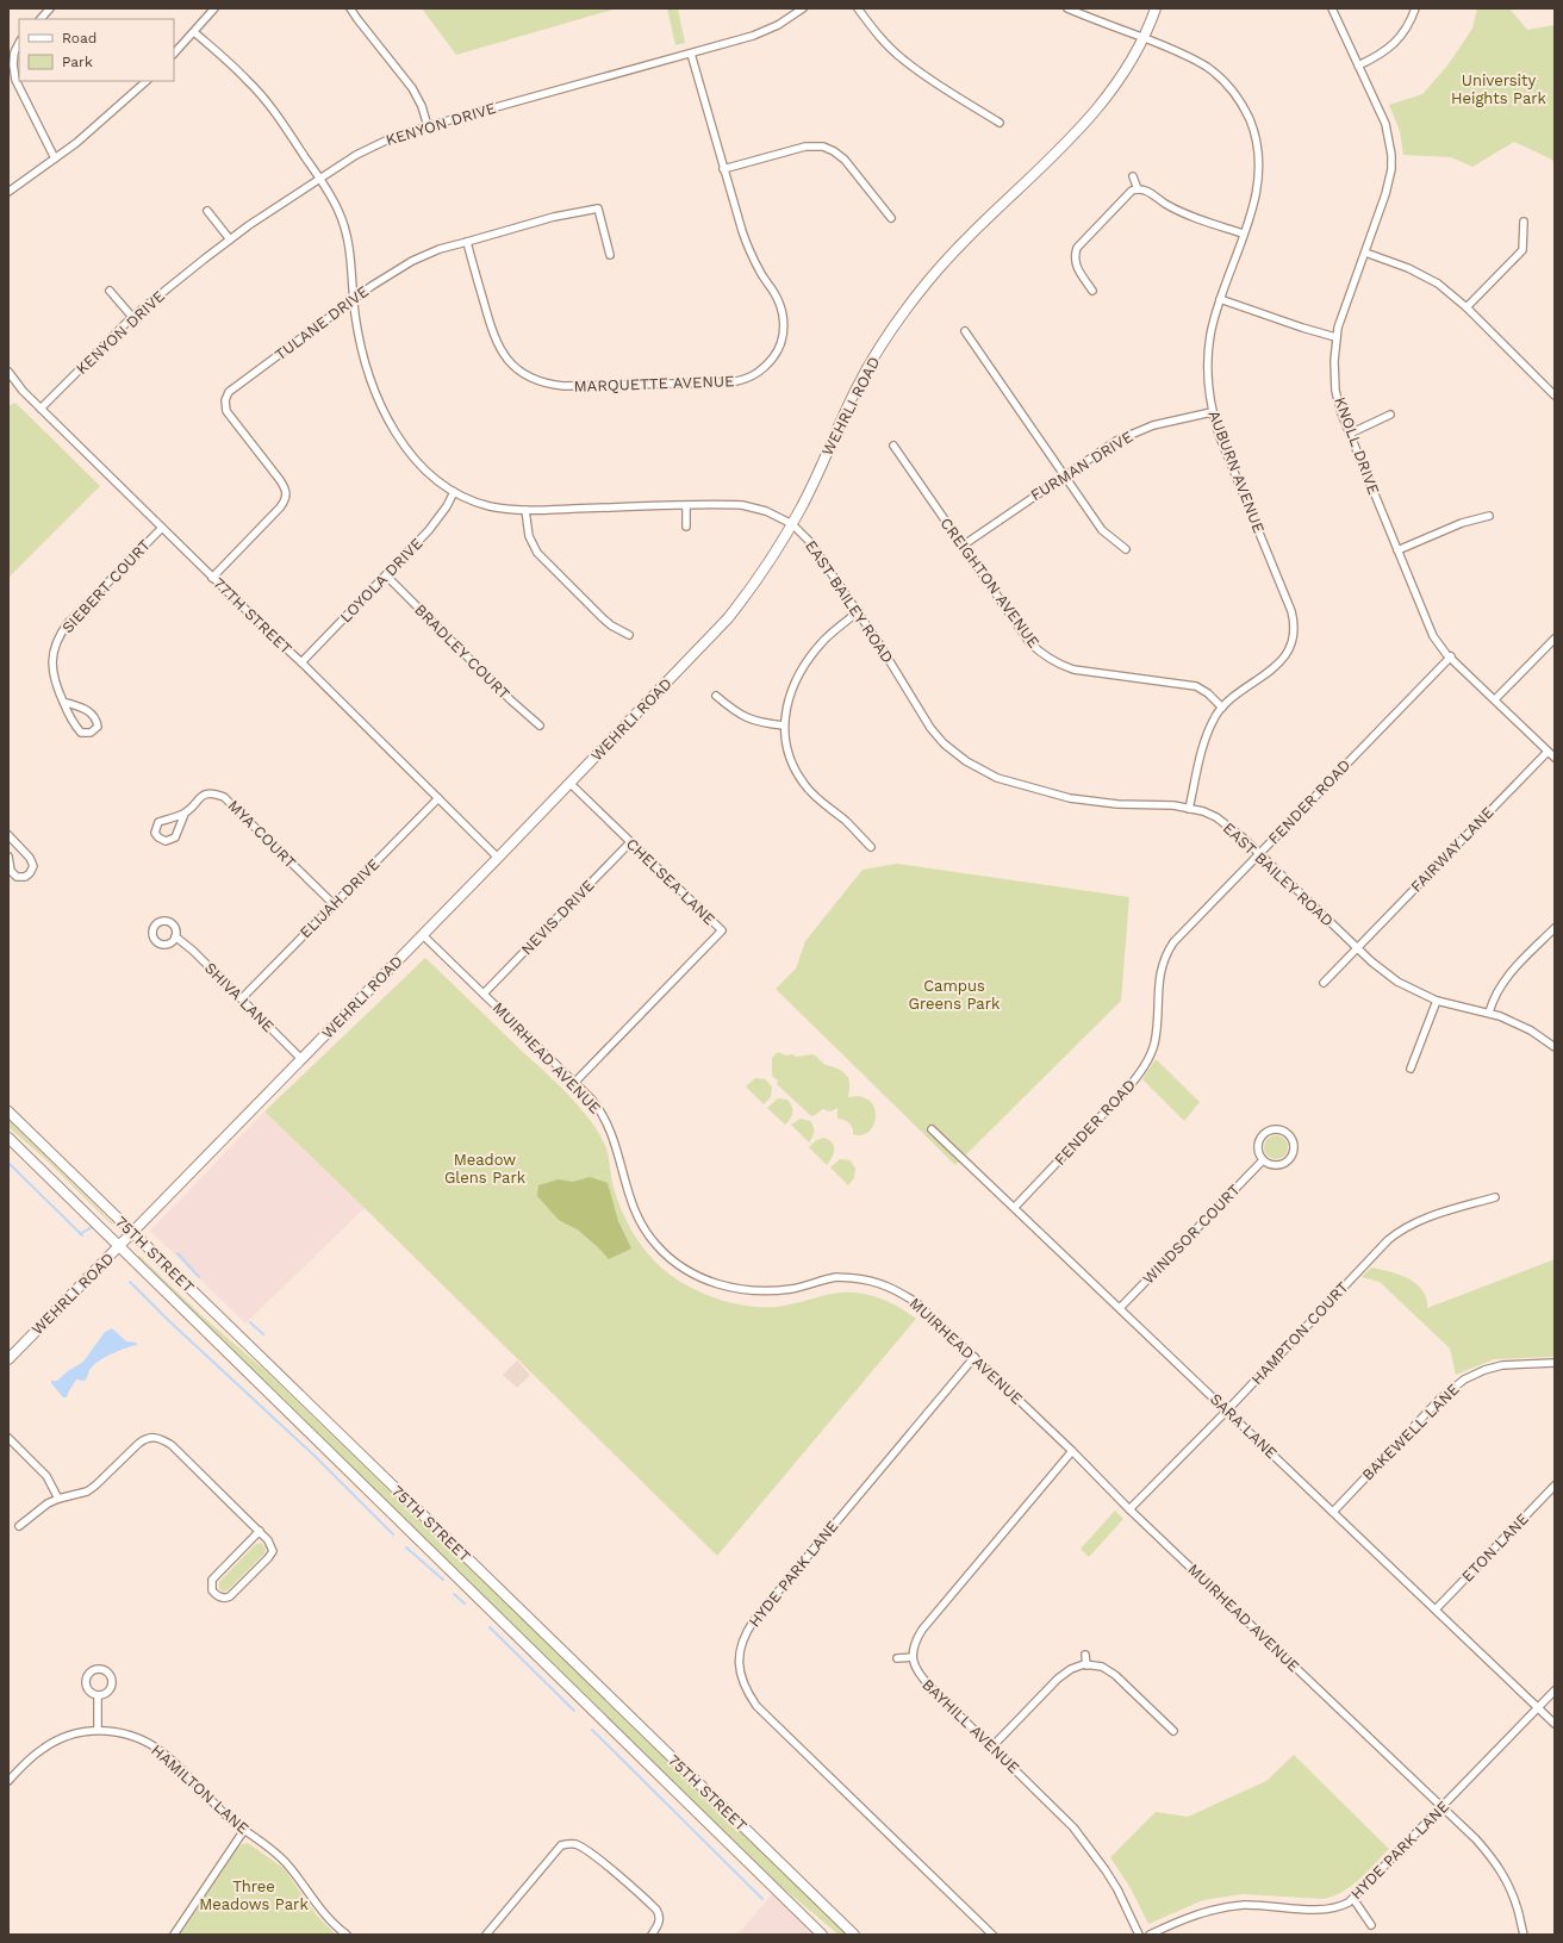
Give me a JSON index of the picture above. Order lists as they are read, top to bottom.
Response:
{
  "streets": {
    "main road": ["WEHRLI ROAD", "75TH STREET"],
    "street": [
      "KENYON DRIVE",
      "TULANE DRIVE",
      "MARQUETTE AVENUE",
      "KNOLL DRIVE",
      "FURMAN DRIVE",
      "AUBURN AVENUE",
      "LOYOLA DRIVE",
      "CREIGHTON AVENUE",
      "SIEBERT COURT",
      "EAST BAILEY ROAD",
      "77TH STREET",
      "BRADLEY COURT",
      "FENDER ROAD",
      "MYA COURT",
      "FAIRWAY LANE",
      "CHELSEA LANE",
      "ELIJAH DRIVE",
      "NEVIS DRIVE",
      "SHIVA LANE",
      "MUIRHEAD AVENUE",
      "WINDSOR COURT",
      "HAMPTON COURT",
      "SARA LANE",
      "BAKEWELL LANE",
      "ETON LANE",
      "HYDE PARK LANE",
      "BAYHILL AVENUE",
      "HAMILTON LANE"
    ]
  },
  "crossings": [
    ["KENYON DRIVE", "MARQUETTE AVENUE"],
    ["KENYON DRIVE", "EAST BAILEY ROAD"],
    ["KENYON DRIVE", "77TH STREET"],
    ["TULANE DRIVE", "MARQUETTE AVENUE"],
    ["TULANE DRIVE", "EAST BAILEY ROAD"],
    ["TULANE DRIVE", "77TH STREET"],
    ["WEHRLI ROAD", "AUBURN AVENUE"],
    ["WEHRLI ROAD", "EAST BAILEY ROAD"],
    ["WEHRLI ROAD", "77TH STREET"],
    ["WEHRLI ROAD", "CHELSEA LANE"],
    ["WEHRLI ROAD", "SHIVA LANE"],
    ["WEHRLI ROAD", "MUIRHEAD AVENUE"],
    ["WEHRLI ROAD", "75TH STREET"],
    ["KNOLL DRIVE", "FENDER ROAD"],
    ["KNOLL DRIVE", "FAIRWAY LANE"],
    ["FURMAN DRIVE", "AUBURN AVENUE"],
    ["FURMAN DRIVE", "CREIGHTON AVENUE"],
    ["AUBURN AVENUE", "CREIGHTON AVENUE"],
    ["AUBURN AVENUE", "EAST BAILEY ROAD"],
    ["LOYOLA DRIVE", "EAST BAILEY ROAD"],
    ["LOYOLA DRIVE", "77TH STREET"],
    ["LOYOLA DRIVE", "BRADLEY COURT"],
    ["SIEBERT COURT", "77TH STREET"],
    ["EAST BAILEY ROAD", "FENDER ROAD"],
    ["EAST BAILEY ROAD", "FAIRWAY LANE"],
    ["77TH STREET", "ELIJAH DRIVE"],
    ["FENDER ROAD", "SARA LANE"],
    ["MYA COURT", "ELIJAH DRIVE"],
    ["CHELSEA LANE", "NEVIS DRIVE"],
    ["CHELSEA LANE", "MUIRHEAD AVENUE"],
    ["ELIJAH DRIVE", "SHIVA LANE"],
    ["NEVIS DRIVE", "MUIRHEAD AVENUE"],
    ["MUIRHEAD AVENUE", "HAMPTON COURT"],
    ["MUIRHEAD AVENUE", "HYDE PARK LANE"],
    ["WINDSOR COURT", "SARA LANE"],
    ["HAMPTON COURT", "SARA LANE"],
    ["SARA LANE", "BAKEWELL LANE"],
    ["SARA LANE", "ETON LANE"],
    ["SARA LANE", "HYDE PARK LANE"]
  ],
  "parks": [
    "University Heights Park",
    "Campus Greens Park",
    "Meadow Glens Park",
    "Three Meadows Park"
  ],
  "legend": ["Road", "Park"]
}
